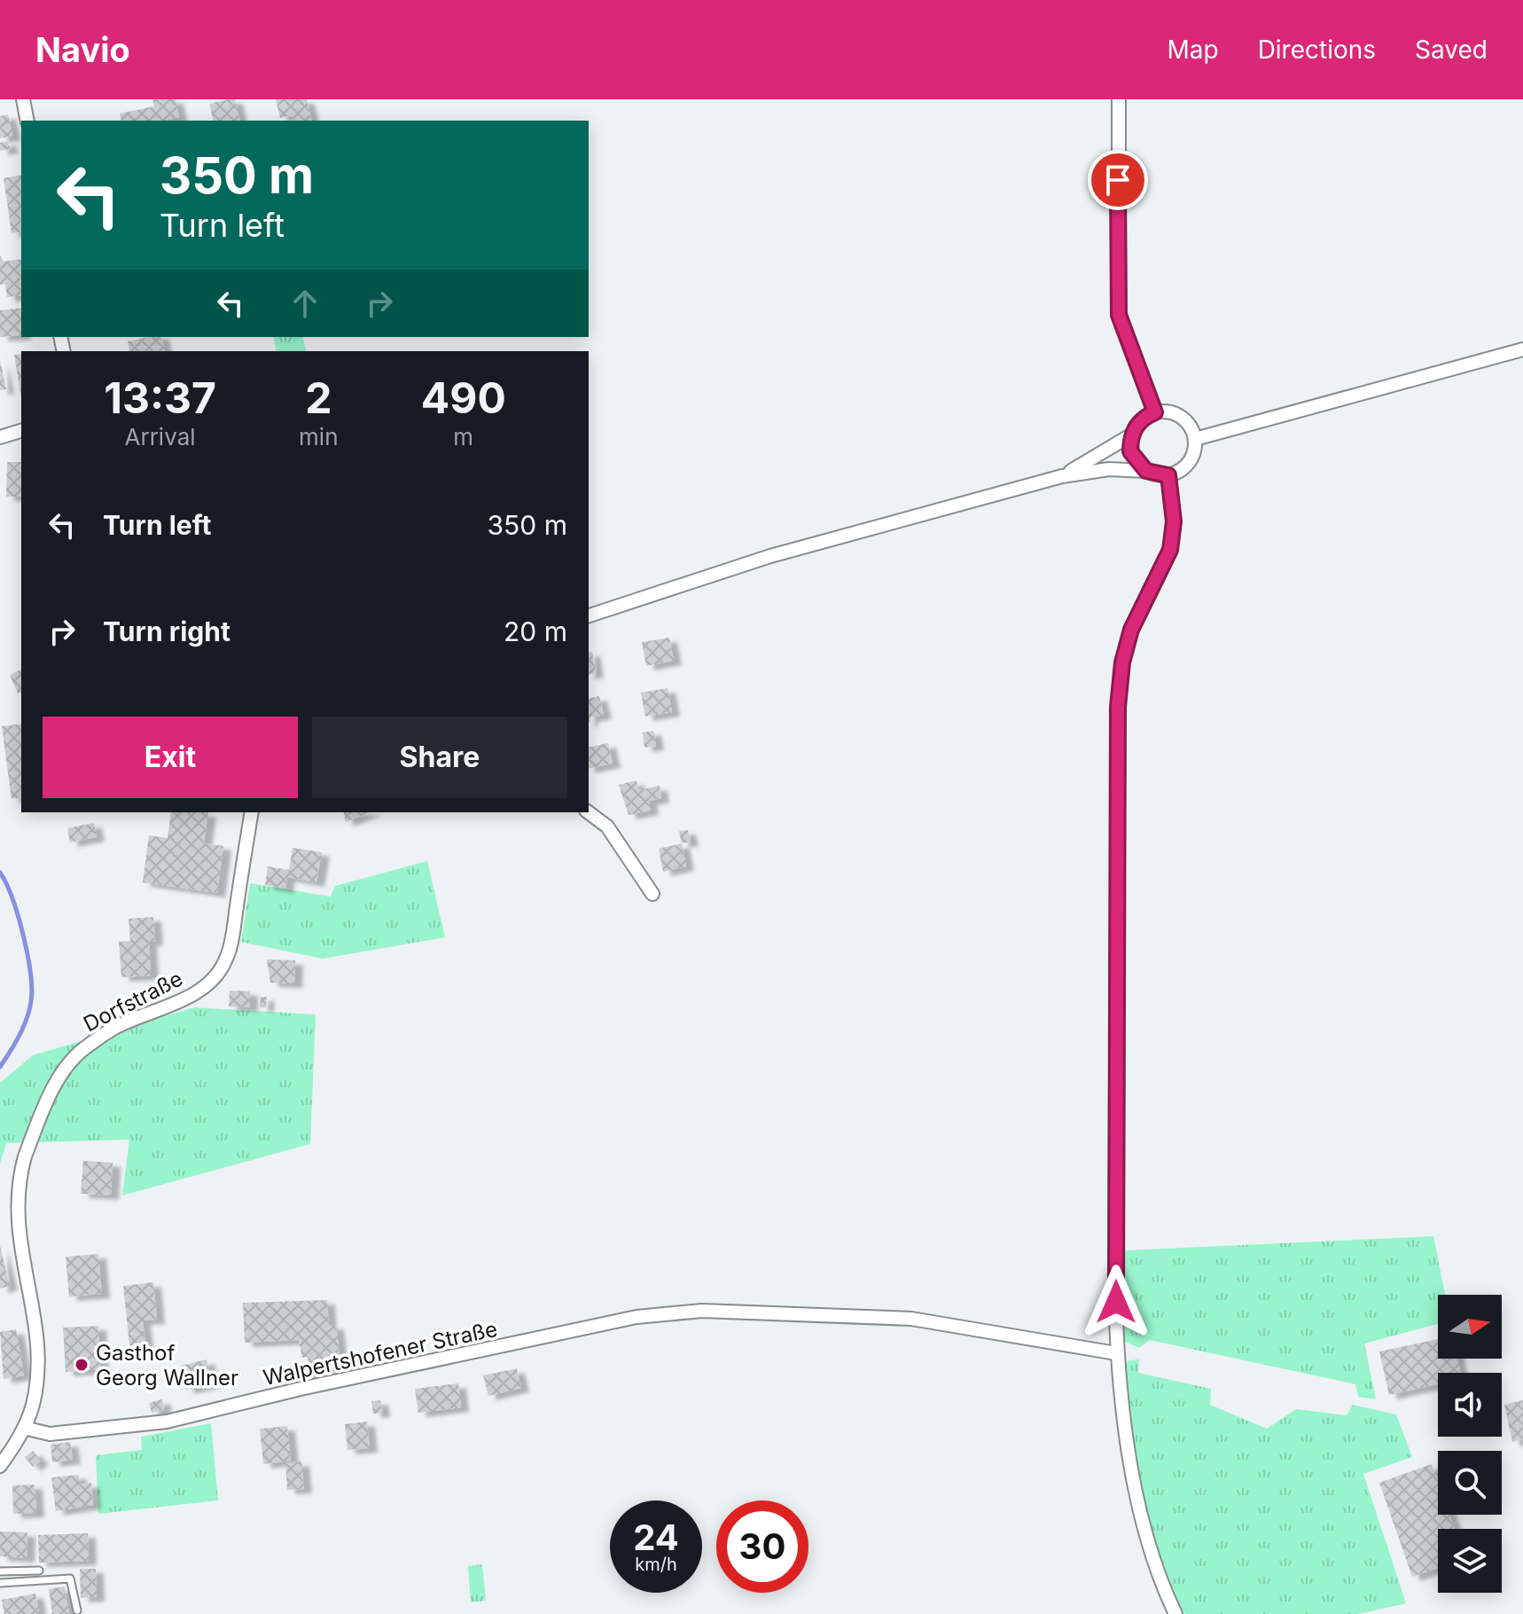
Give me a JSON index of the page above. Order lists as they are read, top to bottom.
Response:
{
  "streets": {
    "street": ["Dorfstraße", "Walpertshofener Straße"]
  },
  "crossings": [
    ["Dorfstraße", "Walpertshofener Straße"]
  ],
  "places": ["Gasthof Georg Wallner"],
  "north": "right",
  "page": {
    "header": "Navio",
    "nav": ["Map", "Directions", "Saved"],
    "turn": ["350 m", "Turn left"],
    "eta": [
      "13:37",
      "Arrival",
      "2",
      "min",
      "490",
      "m"
    ],
    "list": [
      {
        "name": "Turn left",
        "value": "350 m"
      },
      {
        "name": "Turn right",
        "value": "20 m"
      }
    ],
    "buttons": ["Exit", "Share"],
    "speed": "24 km/h",
    "limit": "30"
  }
}
